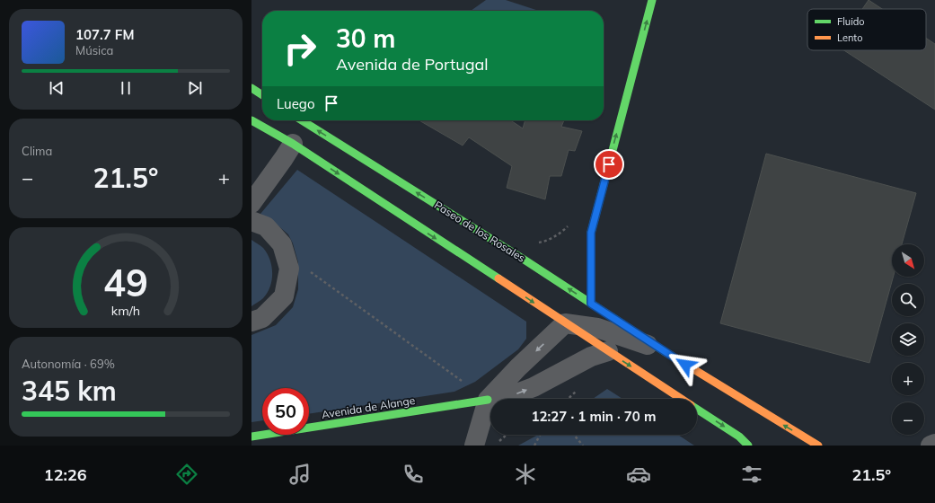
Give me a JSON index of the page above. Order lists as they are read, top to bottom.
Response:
{
  "streets": {
    "main road": ["Paseo de los Rosales", "Avenida de Alange"]
  },
  "legend": ["Fluido", "Lento"],
  "north": "bottom right",
  "page": {
    "turn": ["30 m", "Avenida de Portugal"],
    "song": ["107.7 FM", "Música"],
    "then": "Luego",
    "tile": [
      "Clima",
      ["Autonomía · 69%", "345 km"]
    ],
    "heat": ["−", "21.5°", "+"],
    "map_buttons": ["+", "−"],
    "limit": "50",
    "trip": "12:27 · 1 min · 70 m",
    "tabs": ["12:26", "21.5°"],
    "gauge": ["49", "km/h"]
  }
}
